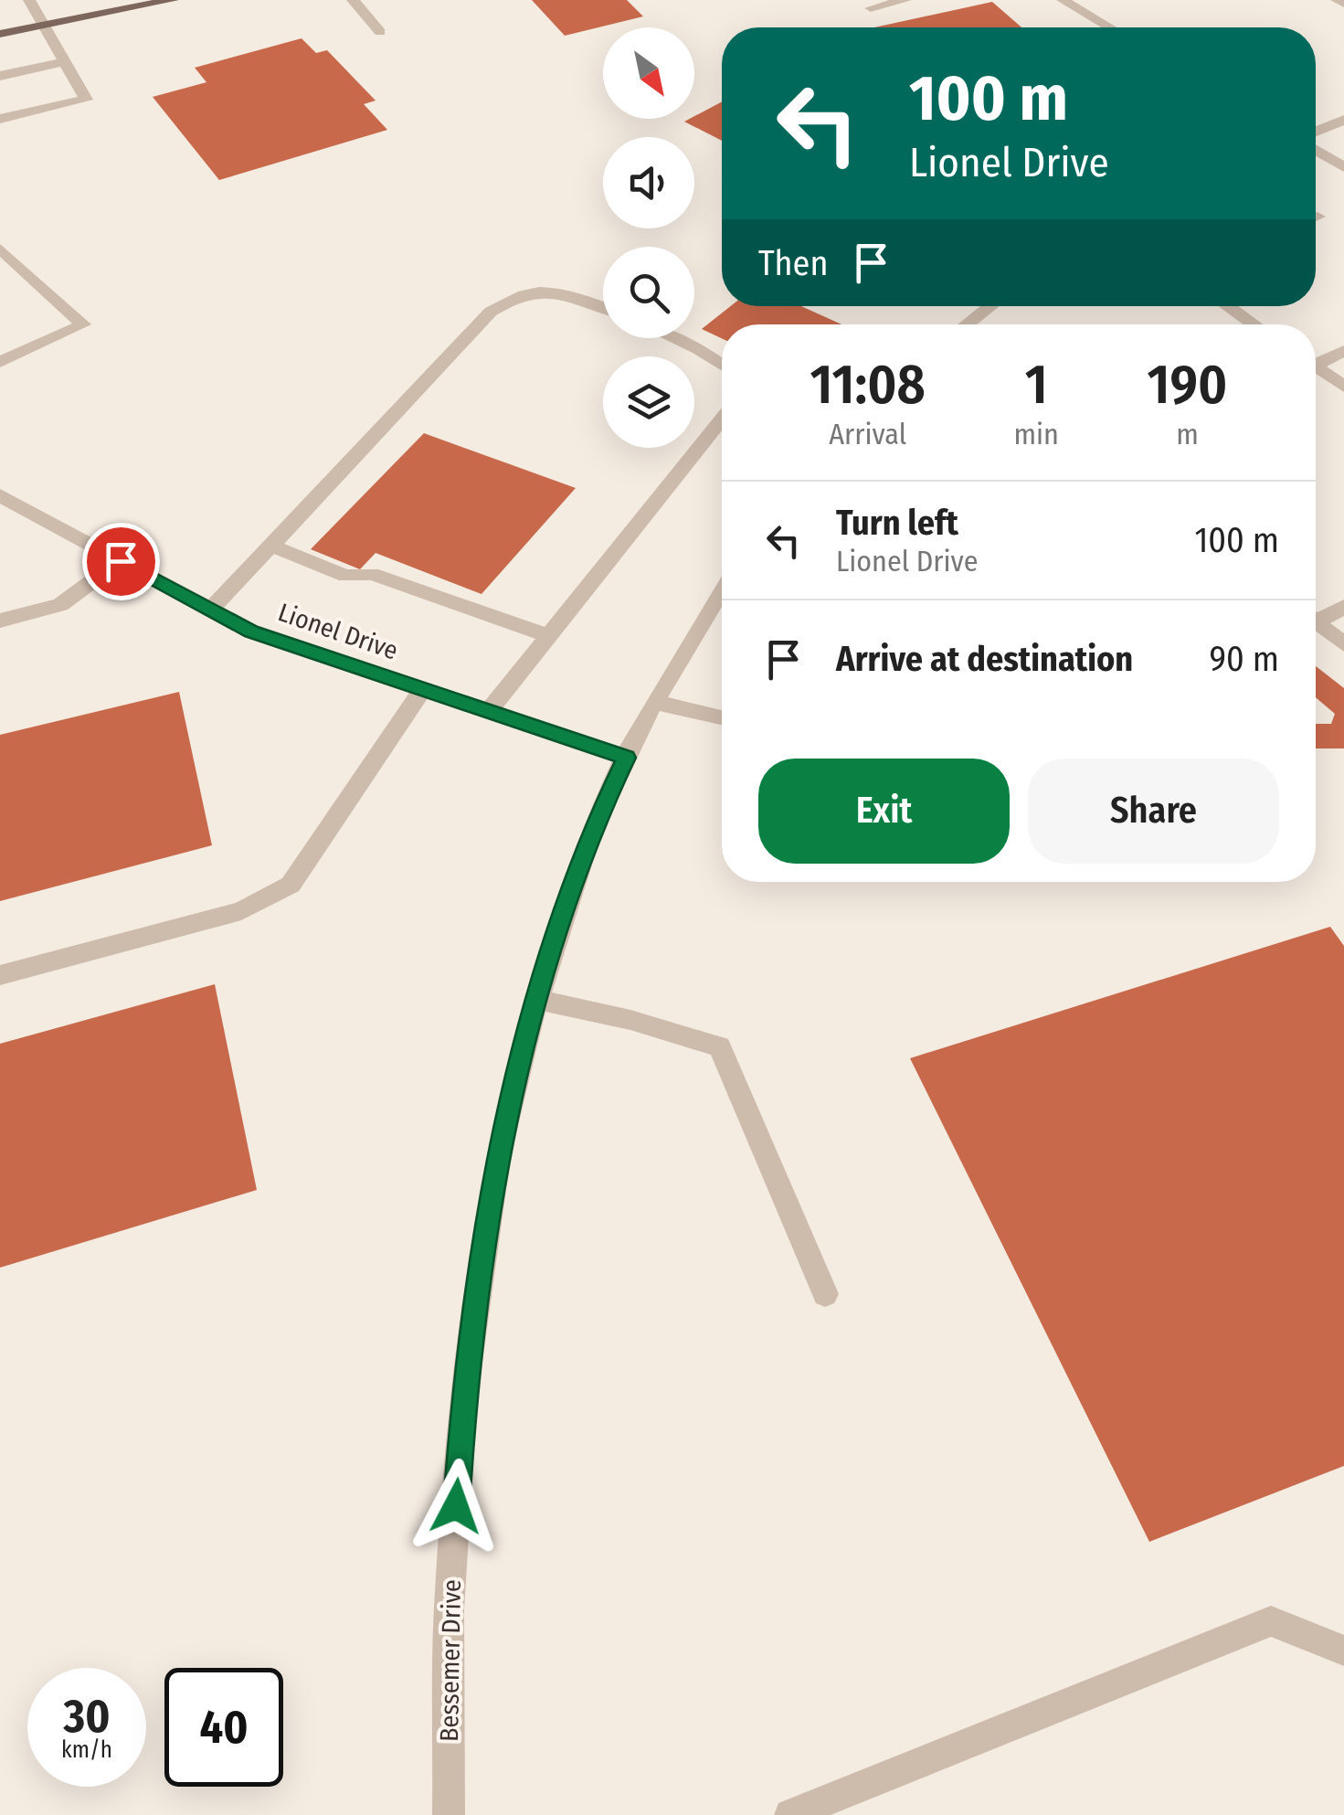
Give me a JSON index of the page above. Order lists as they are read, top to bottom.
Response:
{
  "streets": {
    "street": ["Lionel Drive", "Bessemer Drive"]
  },
  "crossings": [
    ["Lionel Drive", "Bessemer Drive"]
  ],
  "north": "bottom right",
  "page": {
    "turn": ["100 m", "Lionel Drive"],
    "then": "Then",
    "eta": [
      "11:08",
      "Arrival",
      "1",
      "min",
      "190",
      "m"
    ],
    "list": [
      {
        "name": "Turn left",
        "note": "Lionel Drive",
        "value": "100 m"
      },
      {
        "name": "Arrive at destination",
        "value": "90 m"
      }
    ],
    "buttons": ["Exit", "Share"],
    "speed": "30 km/h",
    "limit": "40"
  }
}
